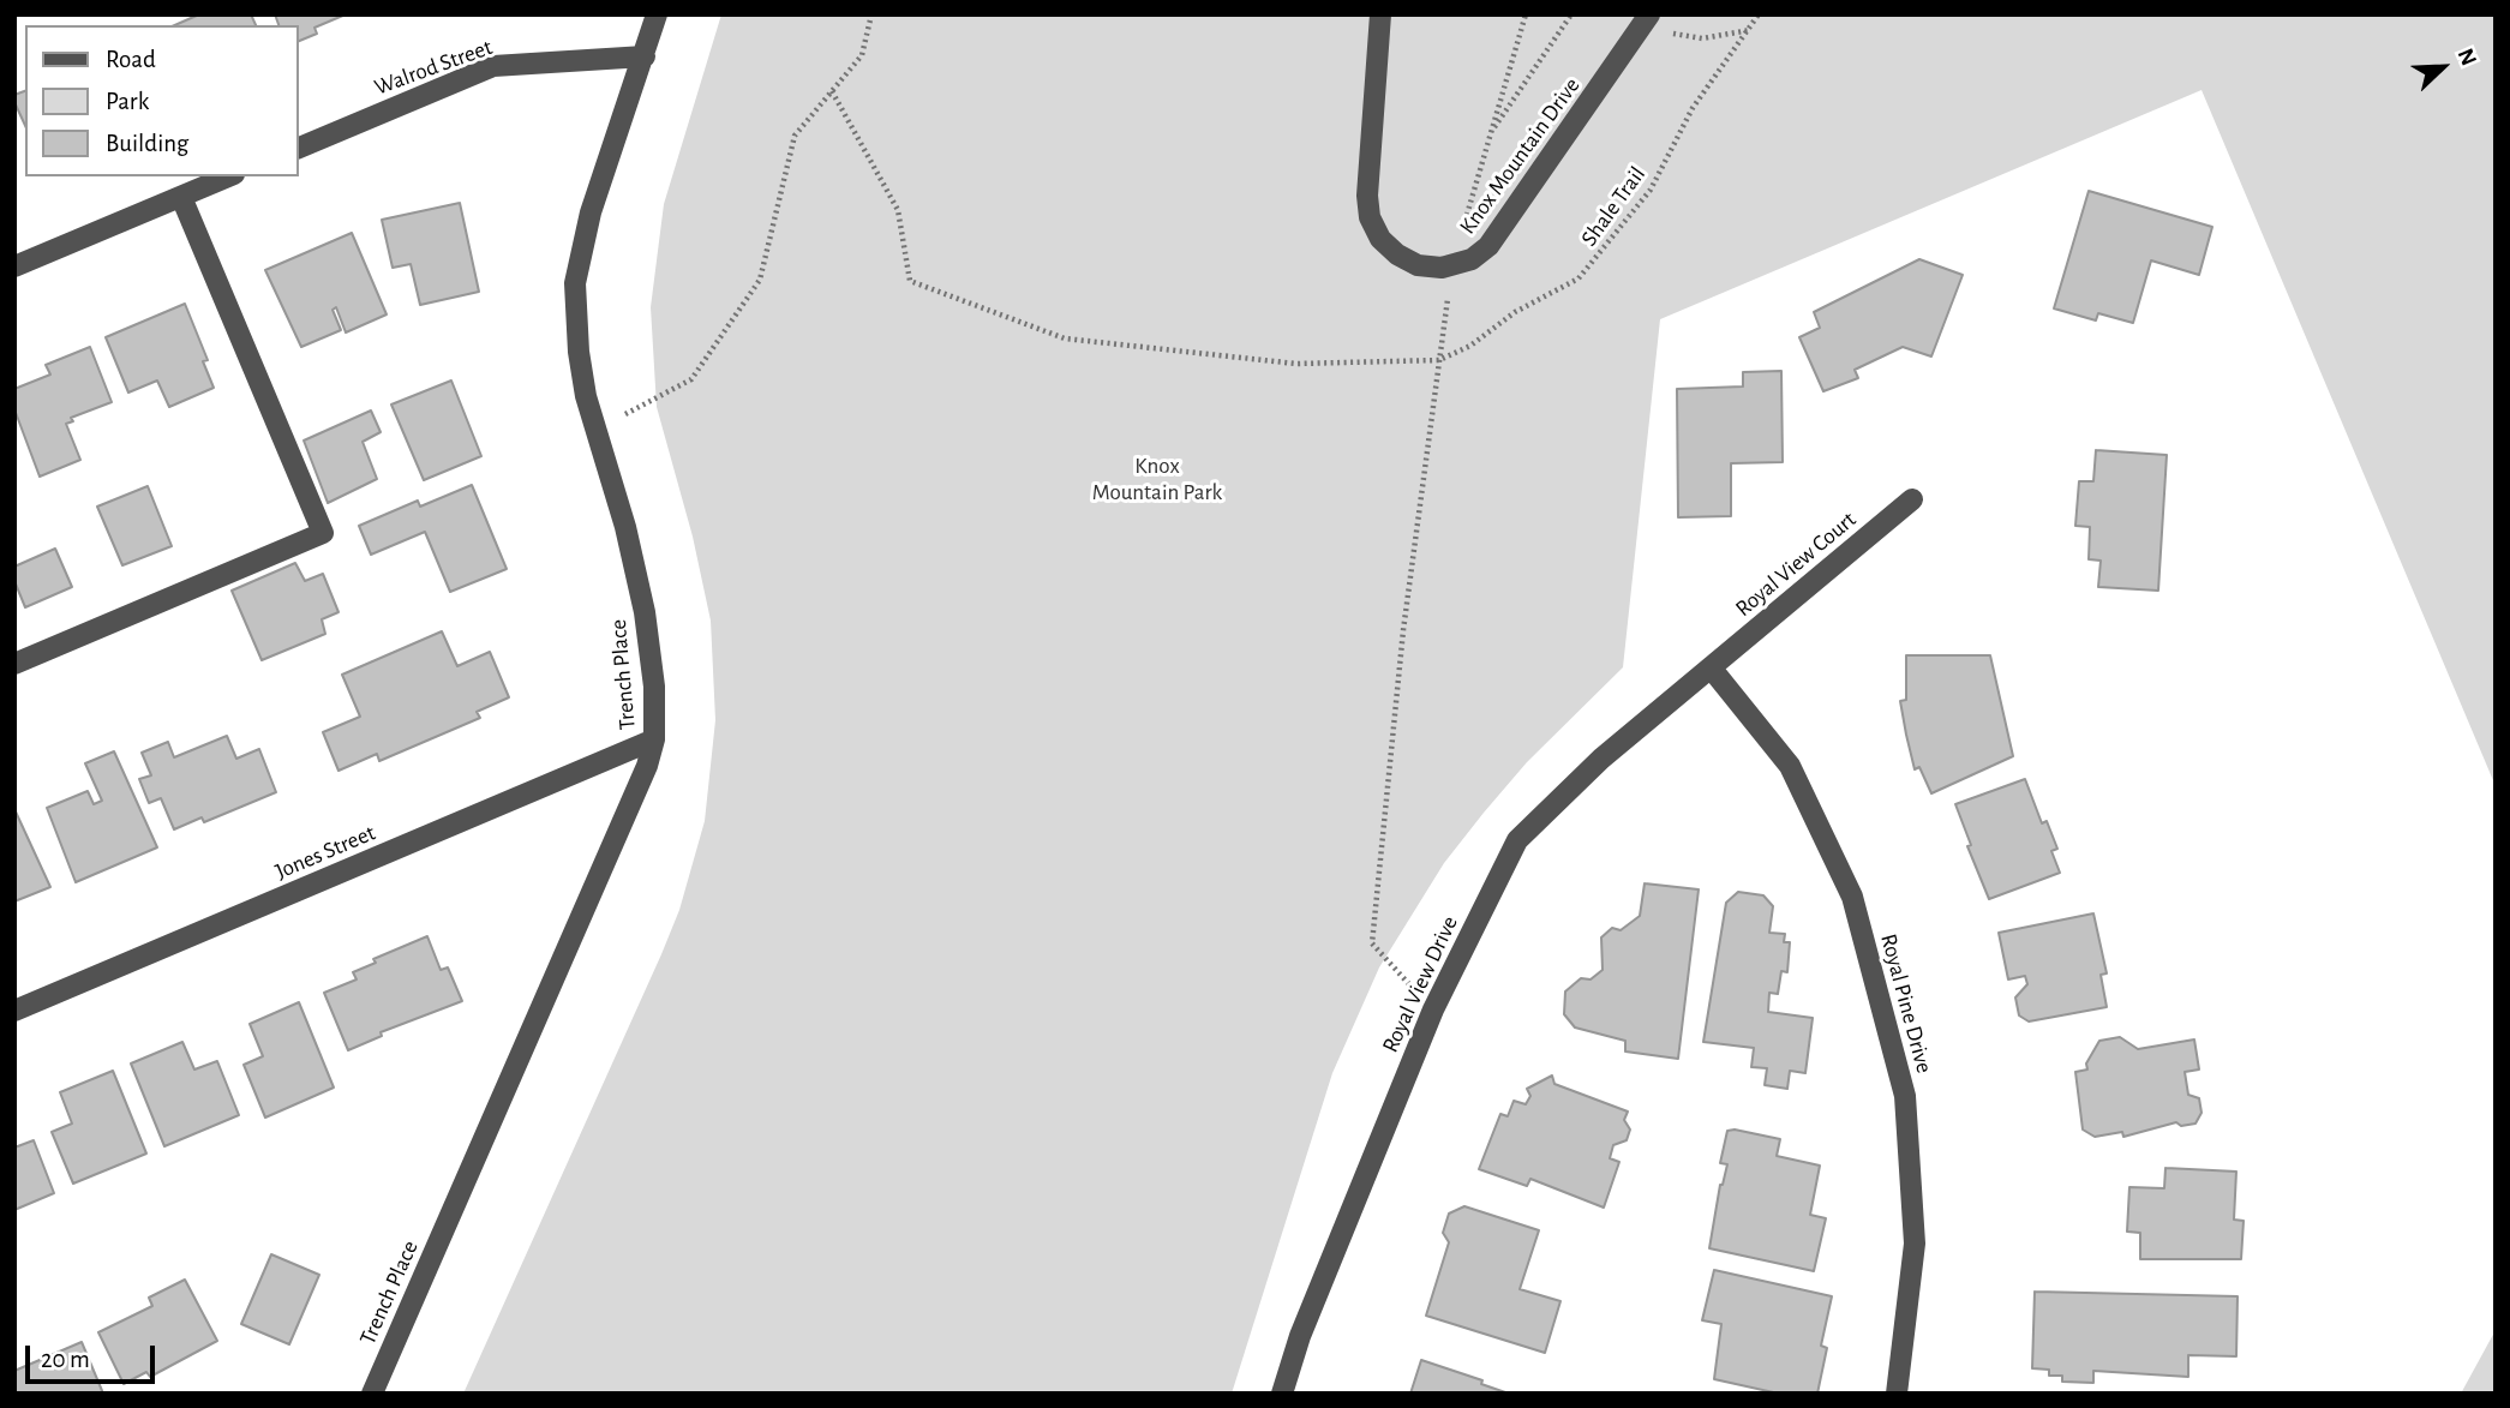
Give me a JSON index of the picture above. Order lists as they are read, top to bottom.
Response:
{
  "streets": {
    "street": [
      "Walrod Street",
      "Knox Mountain Drive",
      "Royal View Court",
      "Trench Place",
      "Jones Street",
      "Royal View Drive",
      "Royal Pine Drive"
    ],
    "path": ["Shale Trail"]
  },
  "crossings": [
    ["Walrod Street", "Trench Place"],
    ["Royal View Court", "Royal View Drive"],
    ["Royal View Court", "Royal Pine Drive"],
    ["Trench Place", "Jones Street"],
    ["Royal View Drive", "Royal Pine Drive"]
  ],
  "parks": ["Knox Mountain Park"],
  "legend": ["Road", "Park", "Building"],
  "scale_bar": "20 m",
  "north": "top right"
}
